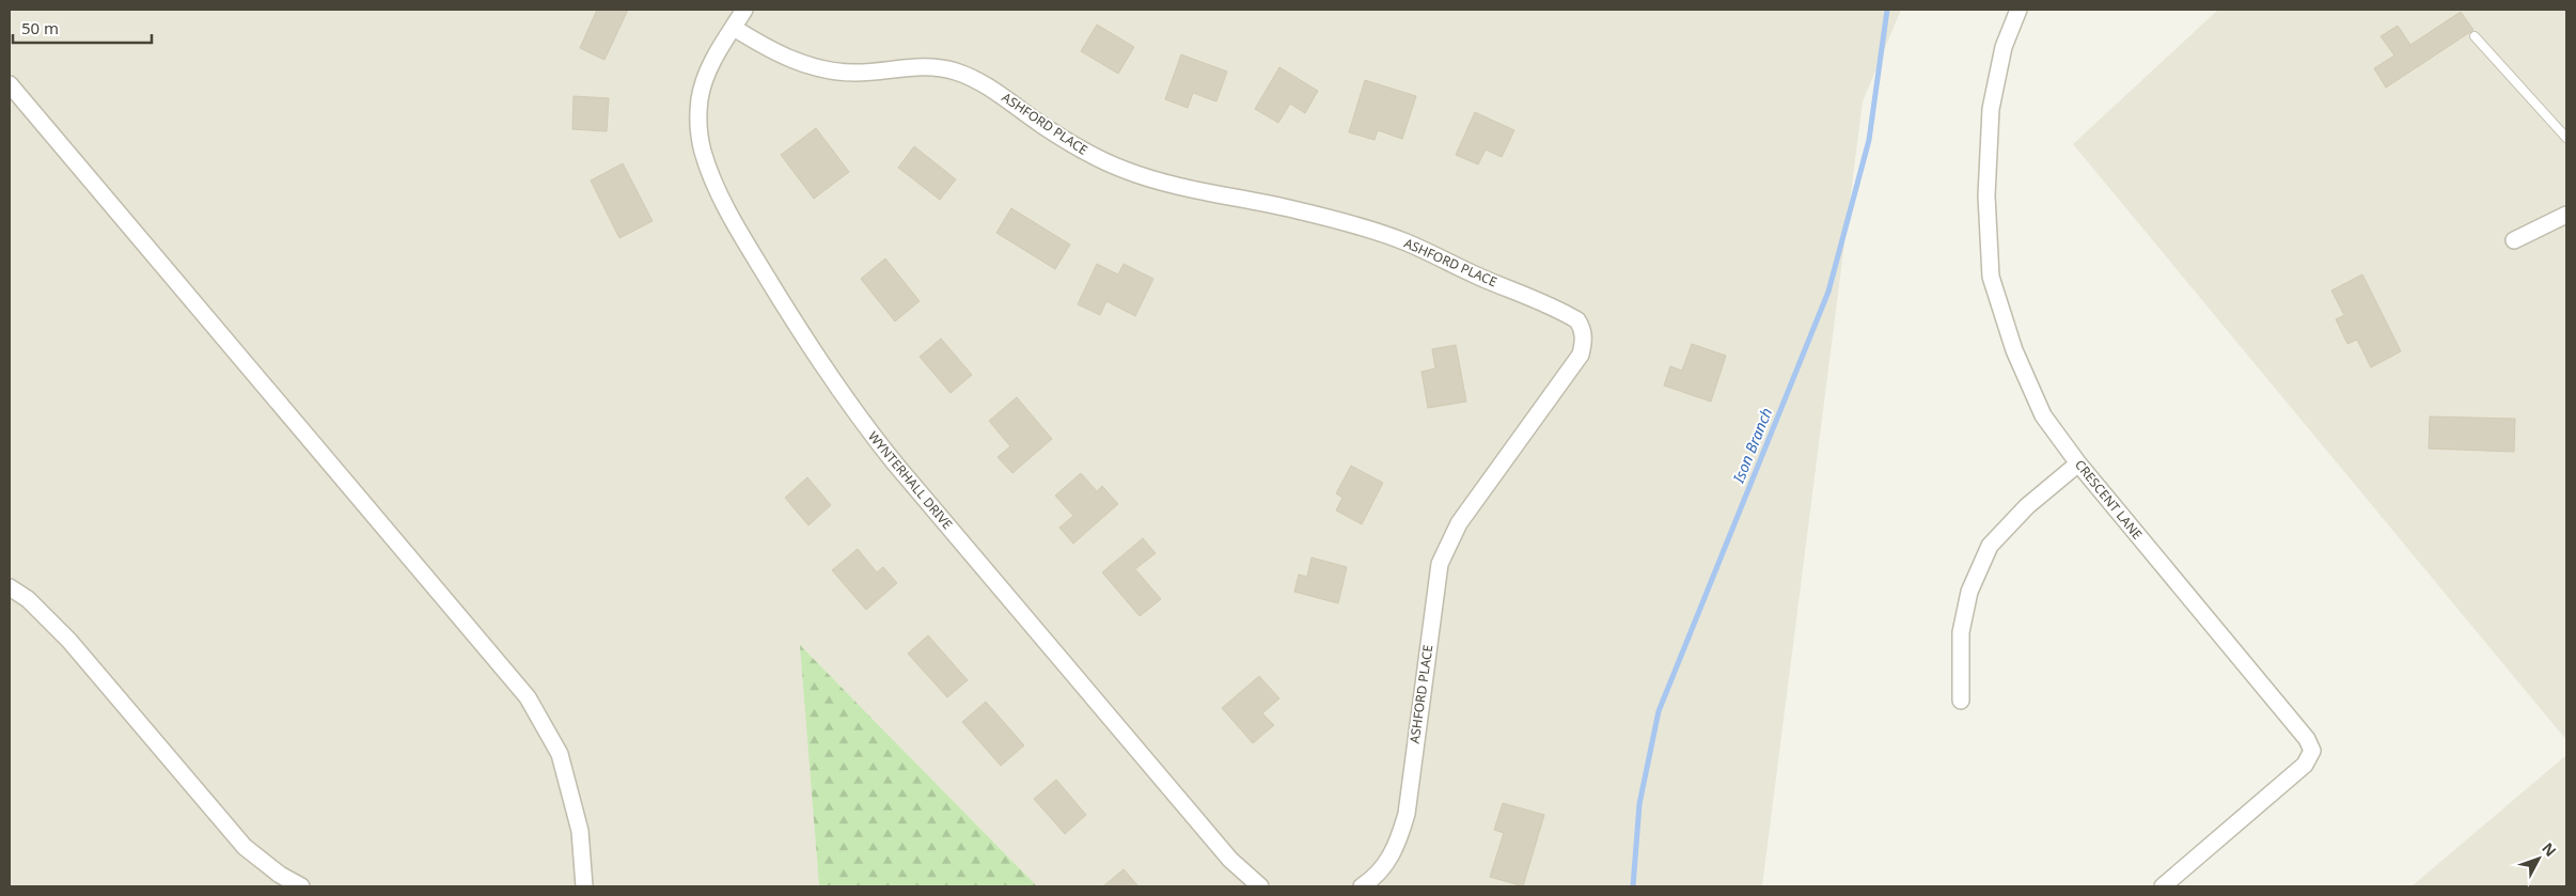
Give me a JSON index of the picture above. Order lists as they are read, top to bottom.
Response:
{
  "streets": {
    "street": ["ASHFORD PLACE", "WYNTERHALL DRIVE", "CRESCENT LANE"]
  },
  "crossings": [
    ["ASHFORD PLACE", "WYNTERHALL DRIVE"]
  ],
  "water": ["Ison Branch"],
  "scale_bar": "50 m",
  "north": "top right"
}
